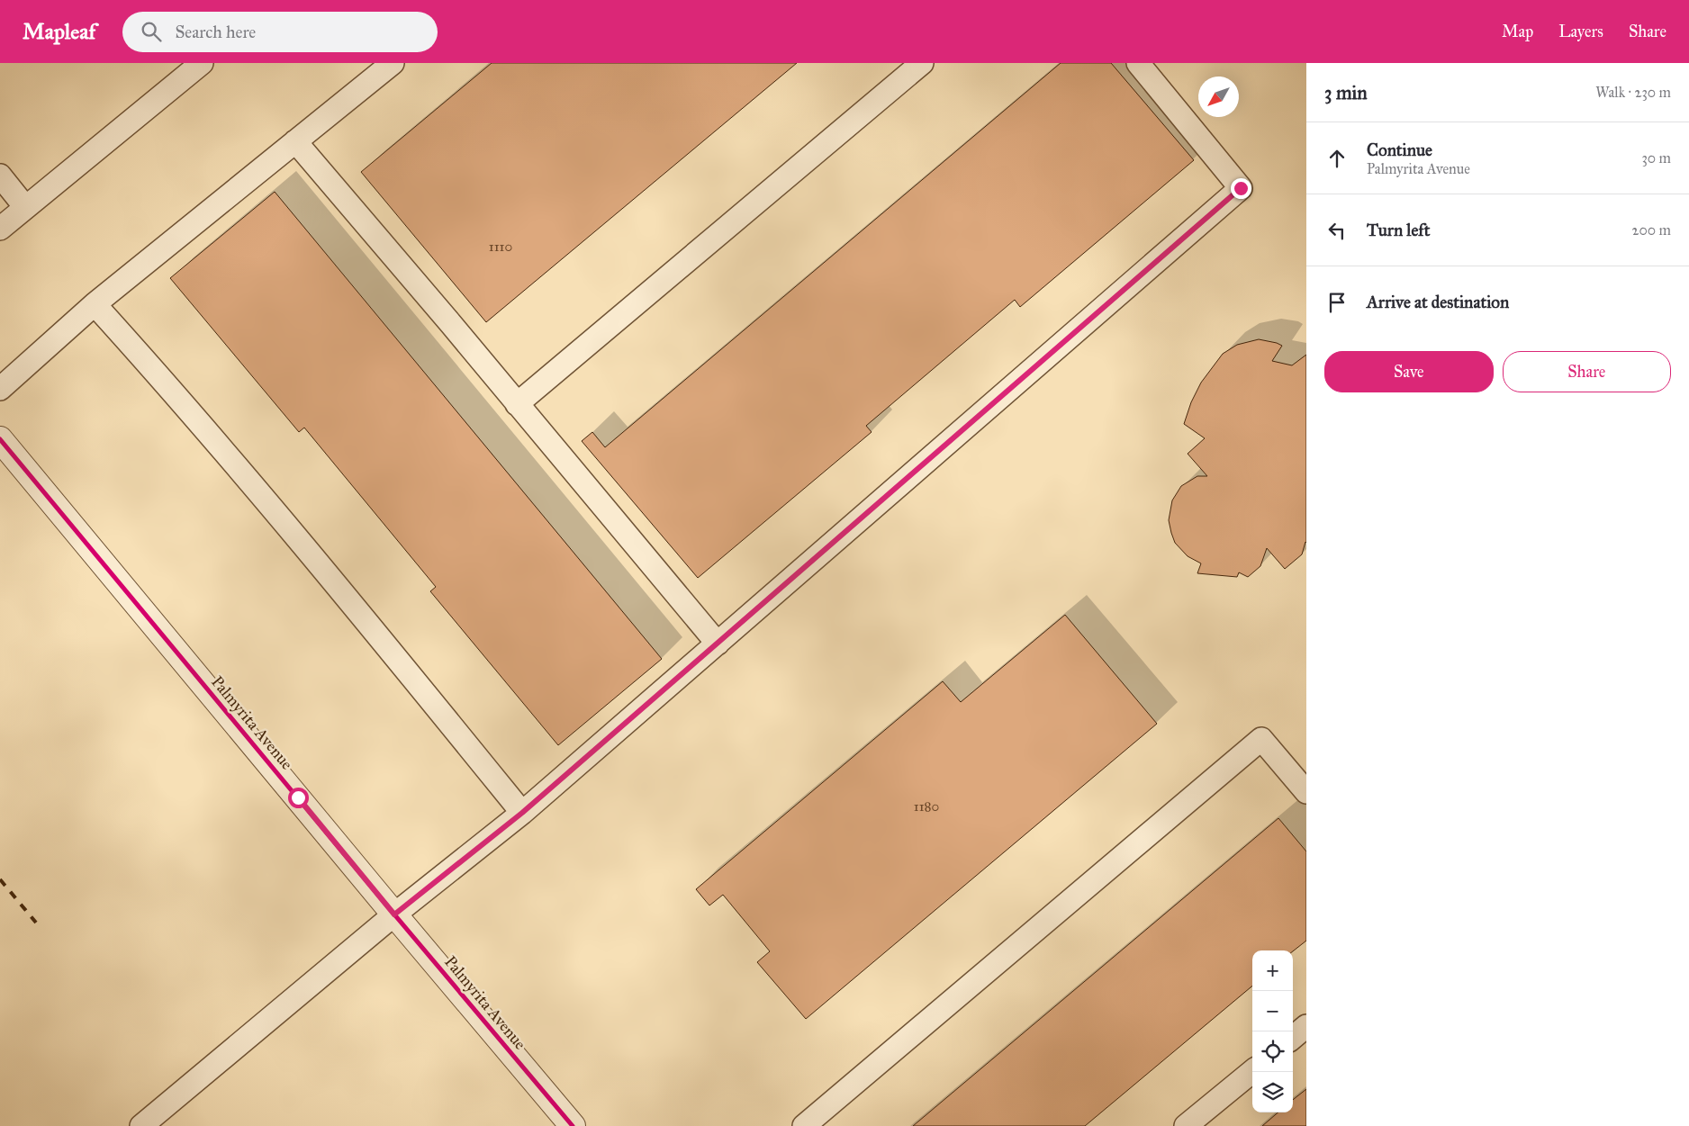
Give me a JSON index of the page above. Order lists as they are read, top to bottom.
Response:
{
  "streets": {
    "street": ["Palmyrita Avenue"]
  },
  "house_numbers": ["1110", "1180"],
  "north": "bottom left",
  "page": {
    "header": "Mapleaf",
    "search": "Search here",
    "nav": ["Map", "Layers", "Share"],
    "heading": ["3 min", "Walk · 230 m"],
    "list": [
      ["Continue", "Palmyrita Avenue", "30 m"],
      ["Turn left", "200 m"],
      "Arrive at destination"
    ],
    "buttons": ["Save", "Share"],
    "map_buttons": ["+", "−"]
  }
}
